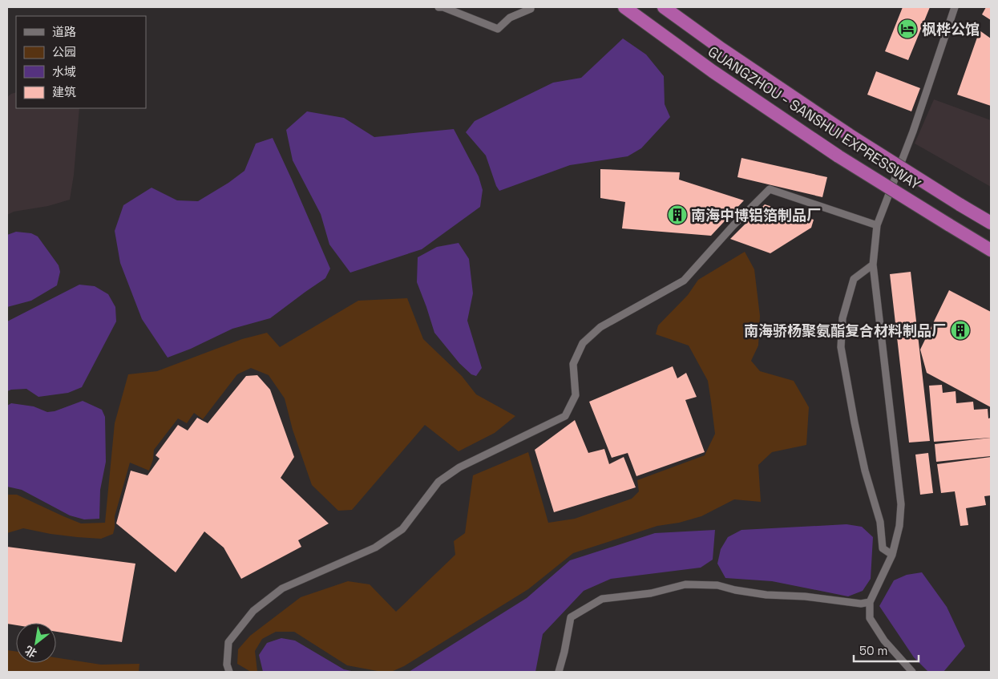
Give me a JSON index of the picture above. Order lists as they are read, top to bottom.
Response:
{
  "streets": {
    "highway": ["GUANGZHOU - SANSHUI EXPRESSWAY"]
  },
  "places": {
    "hotel": ["枫桦公馆"],
    "building": ["南海中博铝箔制品厂", "南海骄杨聚氨酯复合材料制品厂"]
  },
  "legend": [
    "道路",
    "公园",
    "水域",
    "建筑"
  ],
  "scale_bar": "50 m",
  "north": "bottom left"
}
